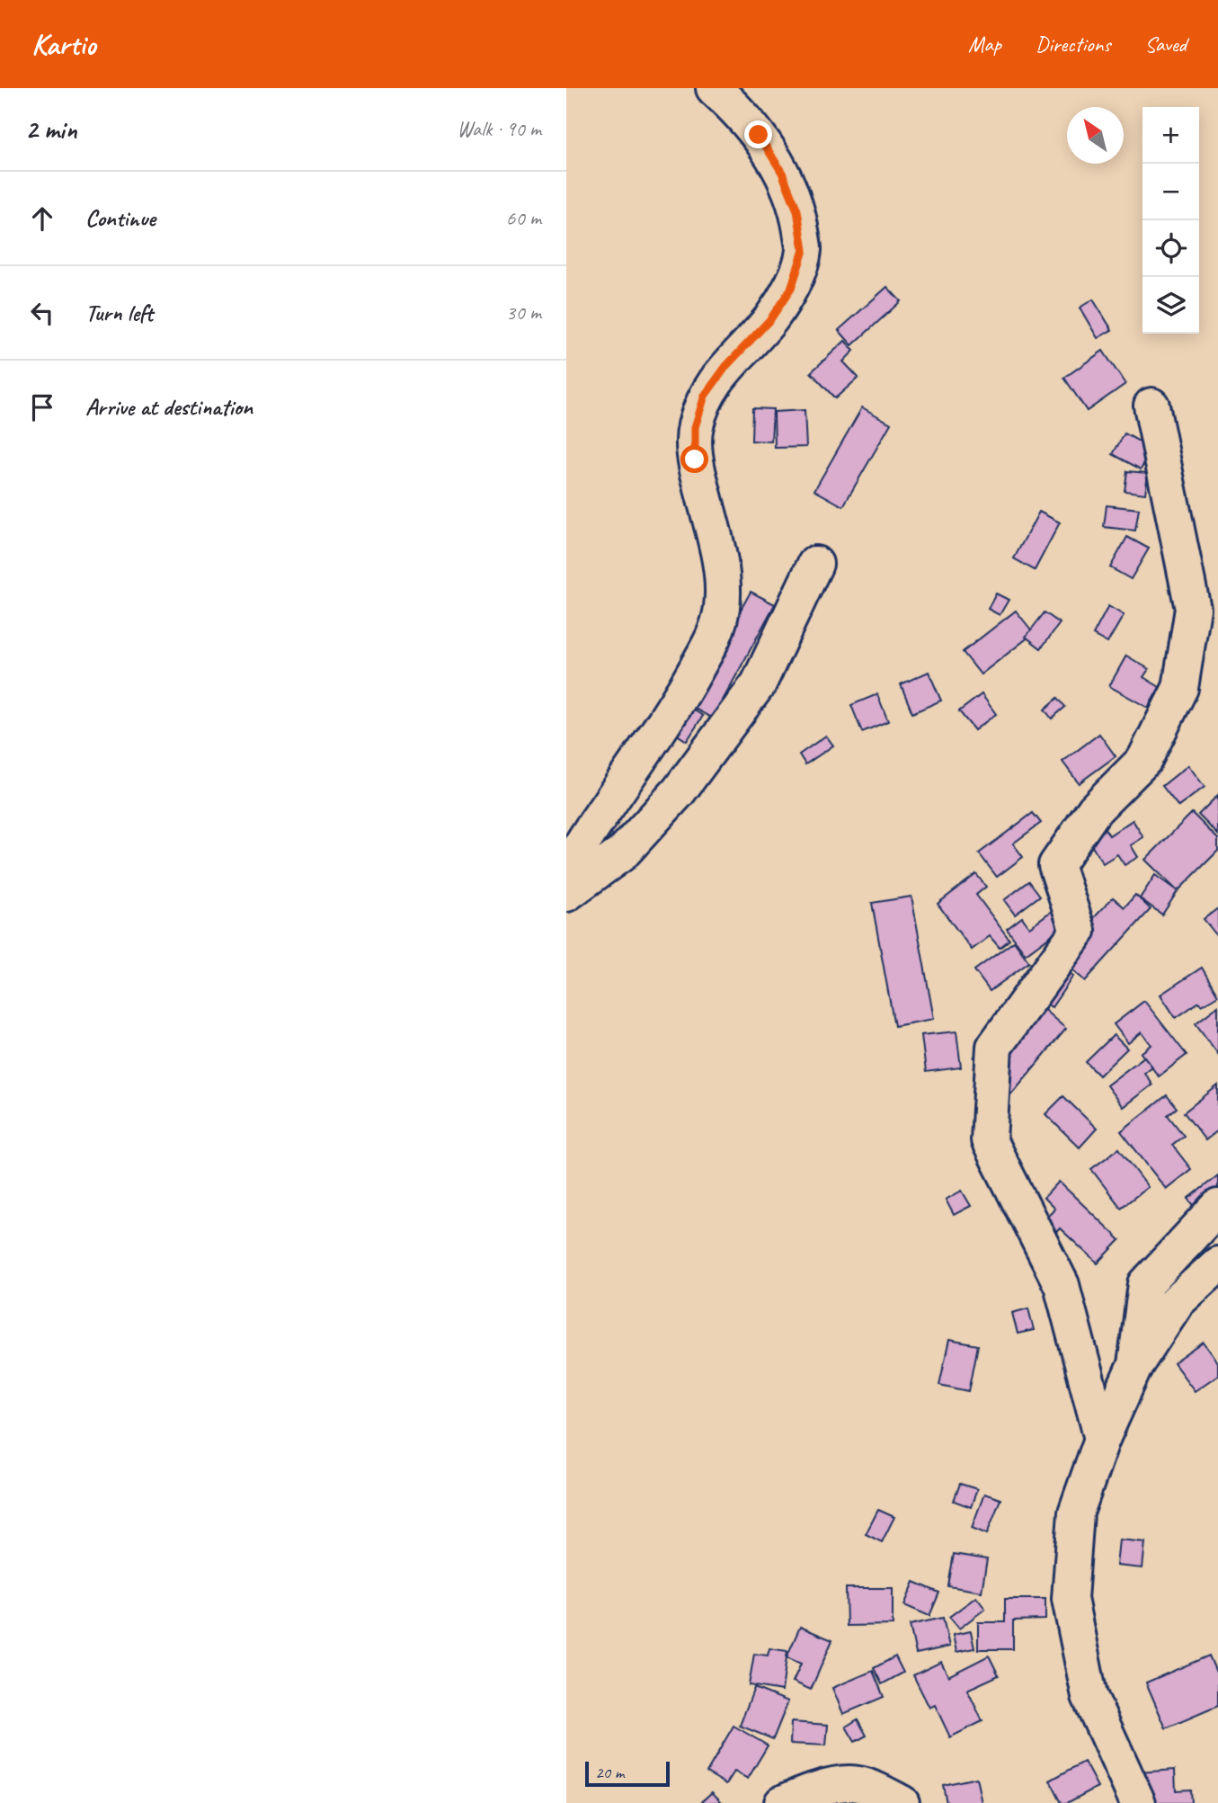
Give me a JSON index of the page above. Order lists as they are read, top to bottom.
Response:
{
  "scale_bar": "20 m",
  "north": "top left",
  "page": {
    "header": "Kartio",
    "nav": ["Map", "Directions", "Saved"],
    "heading": ["2 min", "Walk · 90 m"],
    "map_buttons": ["+", "−"],
    "list": [
      ["Continue", "60 m"],
      ["Turn left", "30 m"],
      "Arrive at destination"
    ],
    "scale": "20 m"
  }
}
